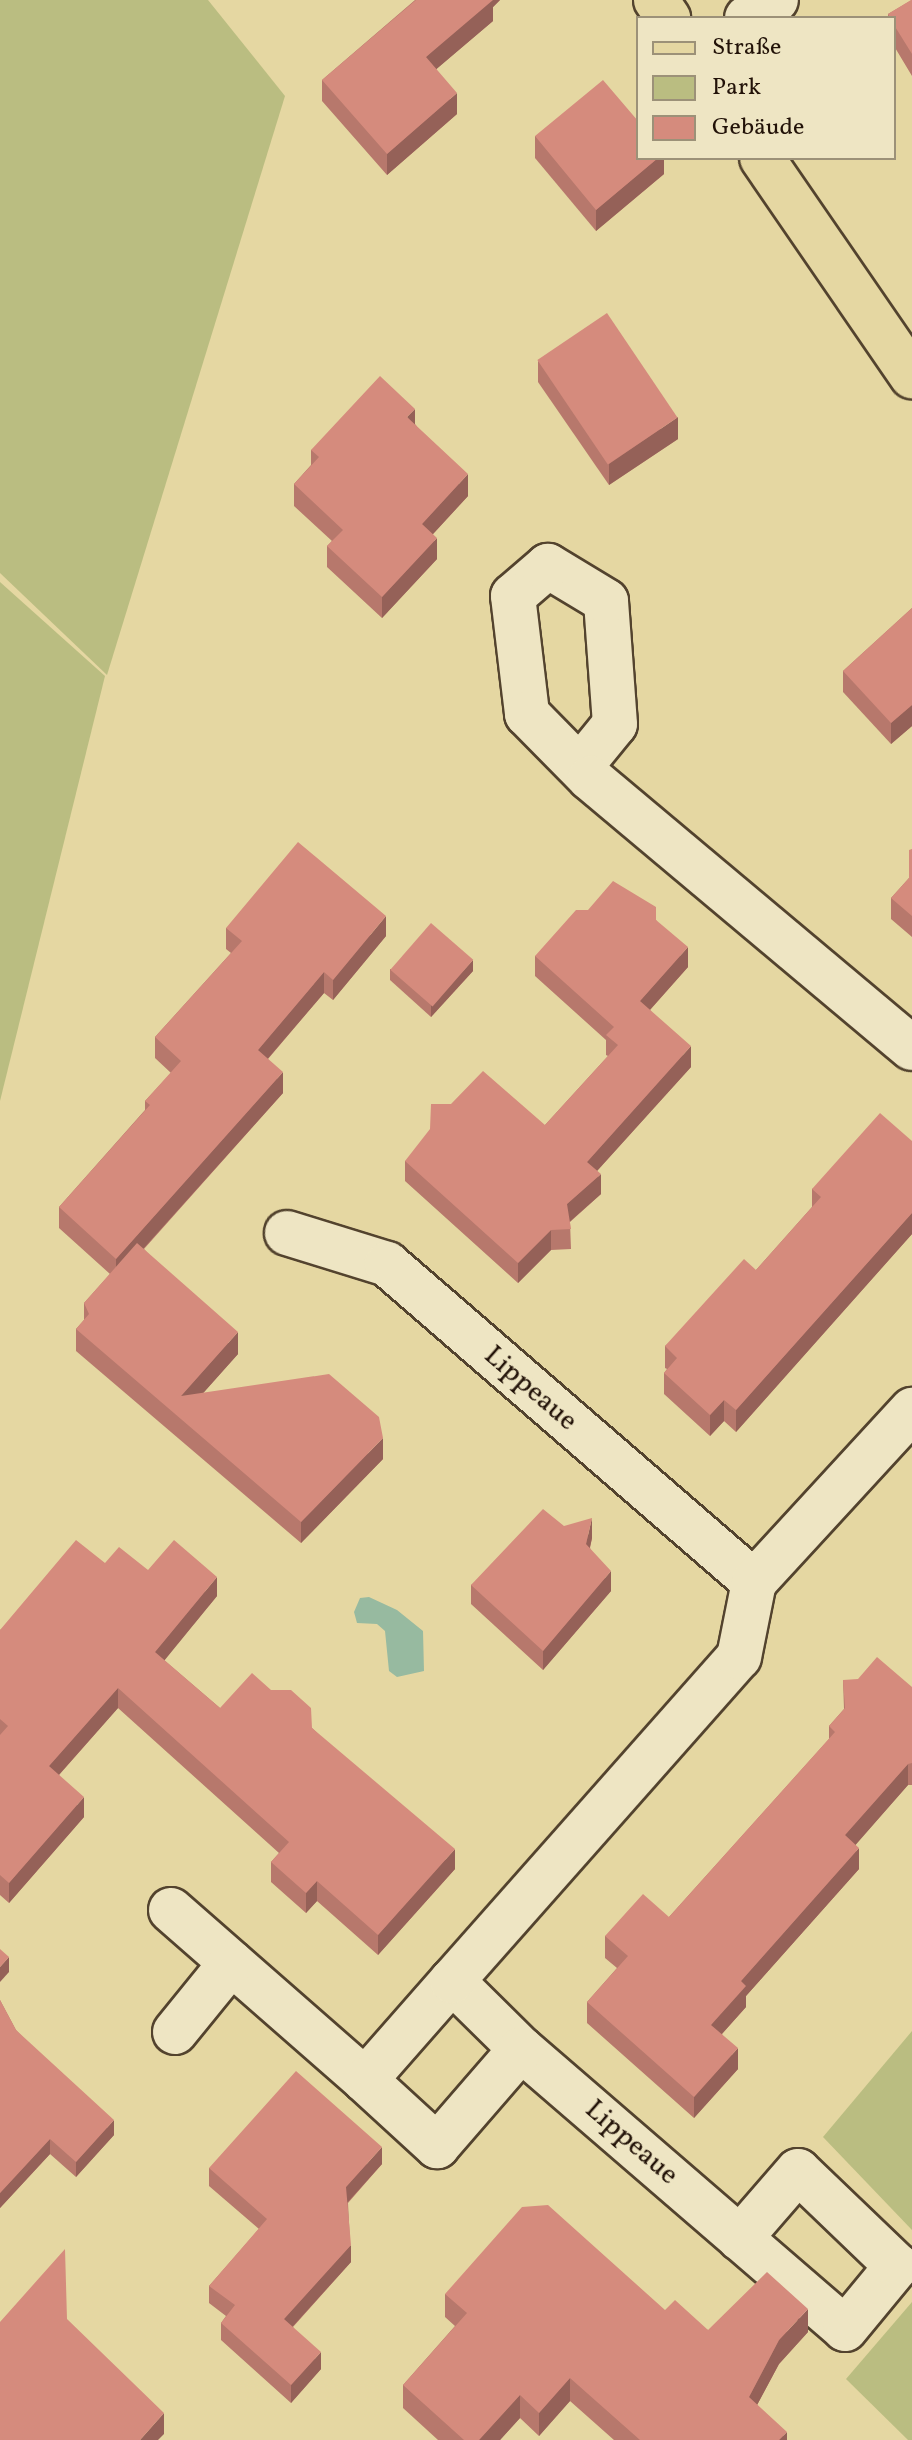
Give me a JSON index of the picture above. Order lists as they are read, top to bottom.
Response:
{
  "streets": {
    "street": ["Lippeaue"]
  },
  "legend": ["Straße", "Park", "Gebäude"]
}
